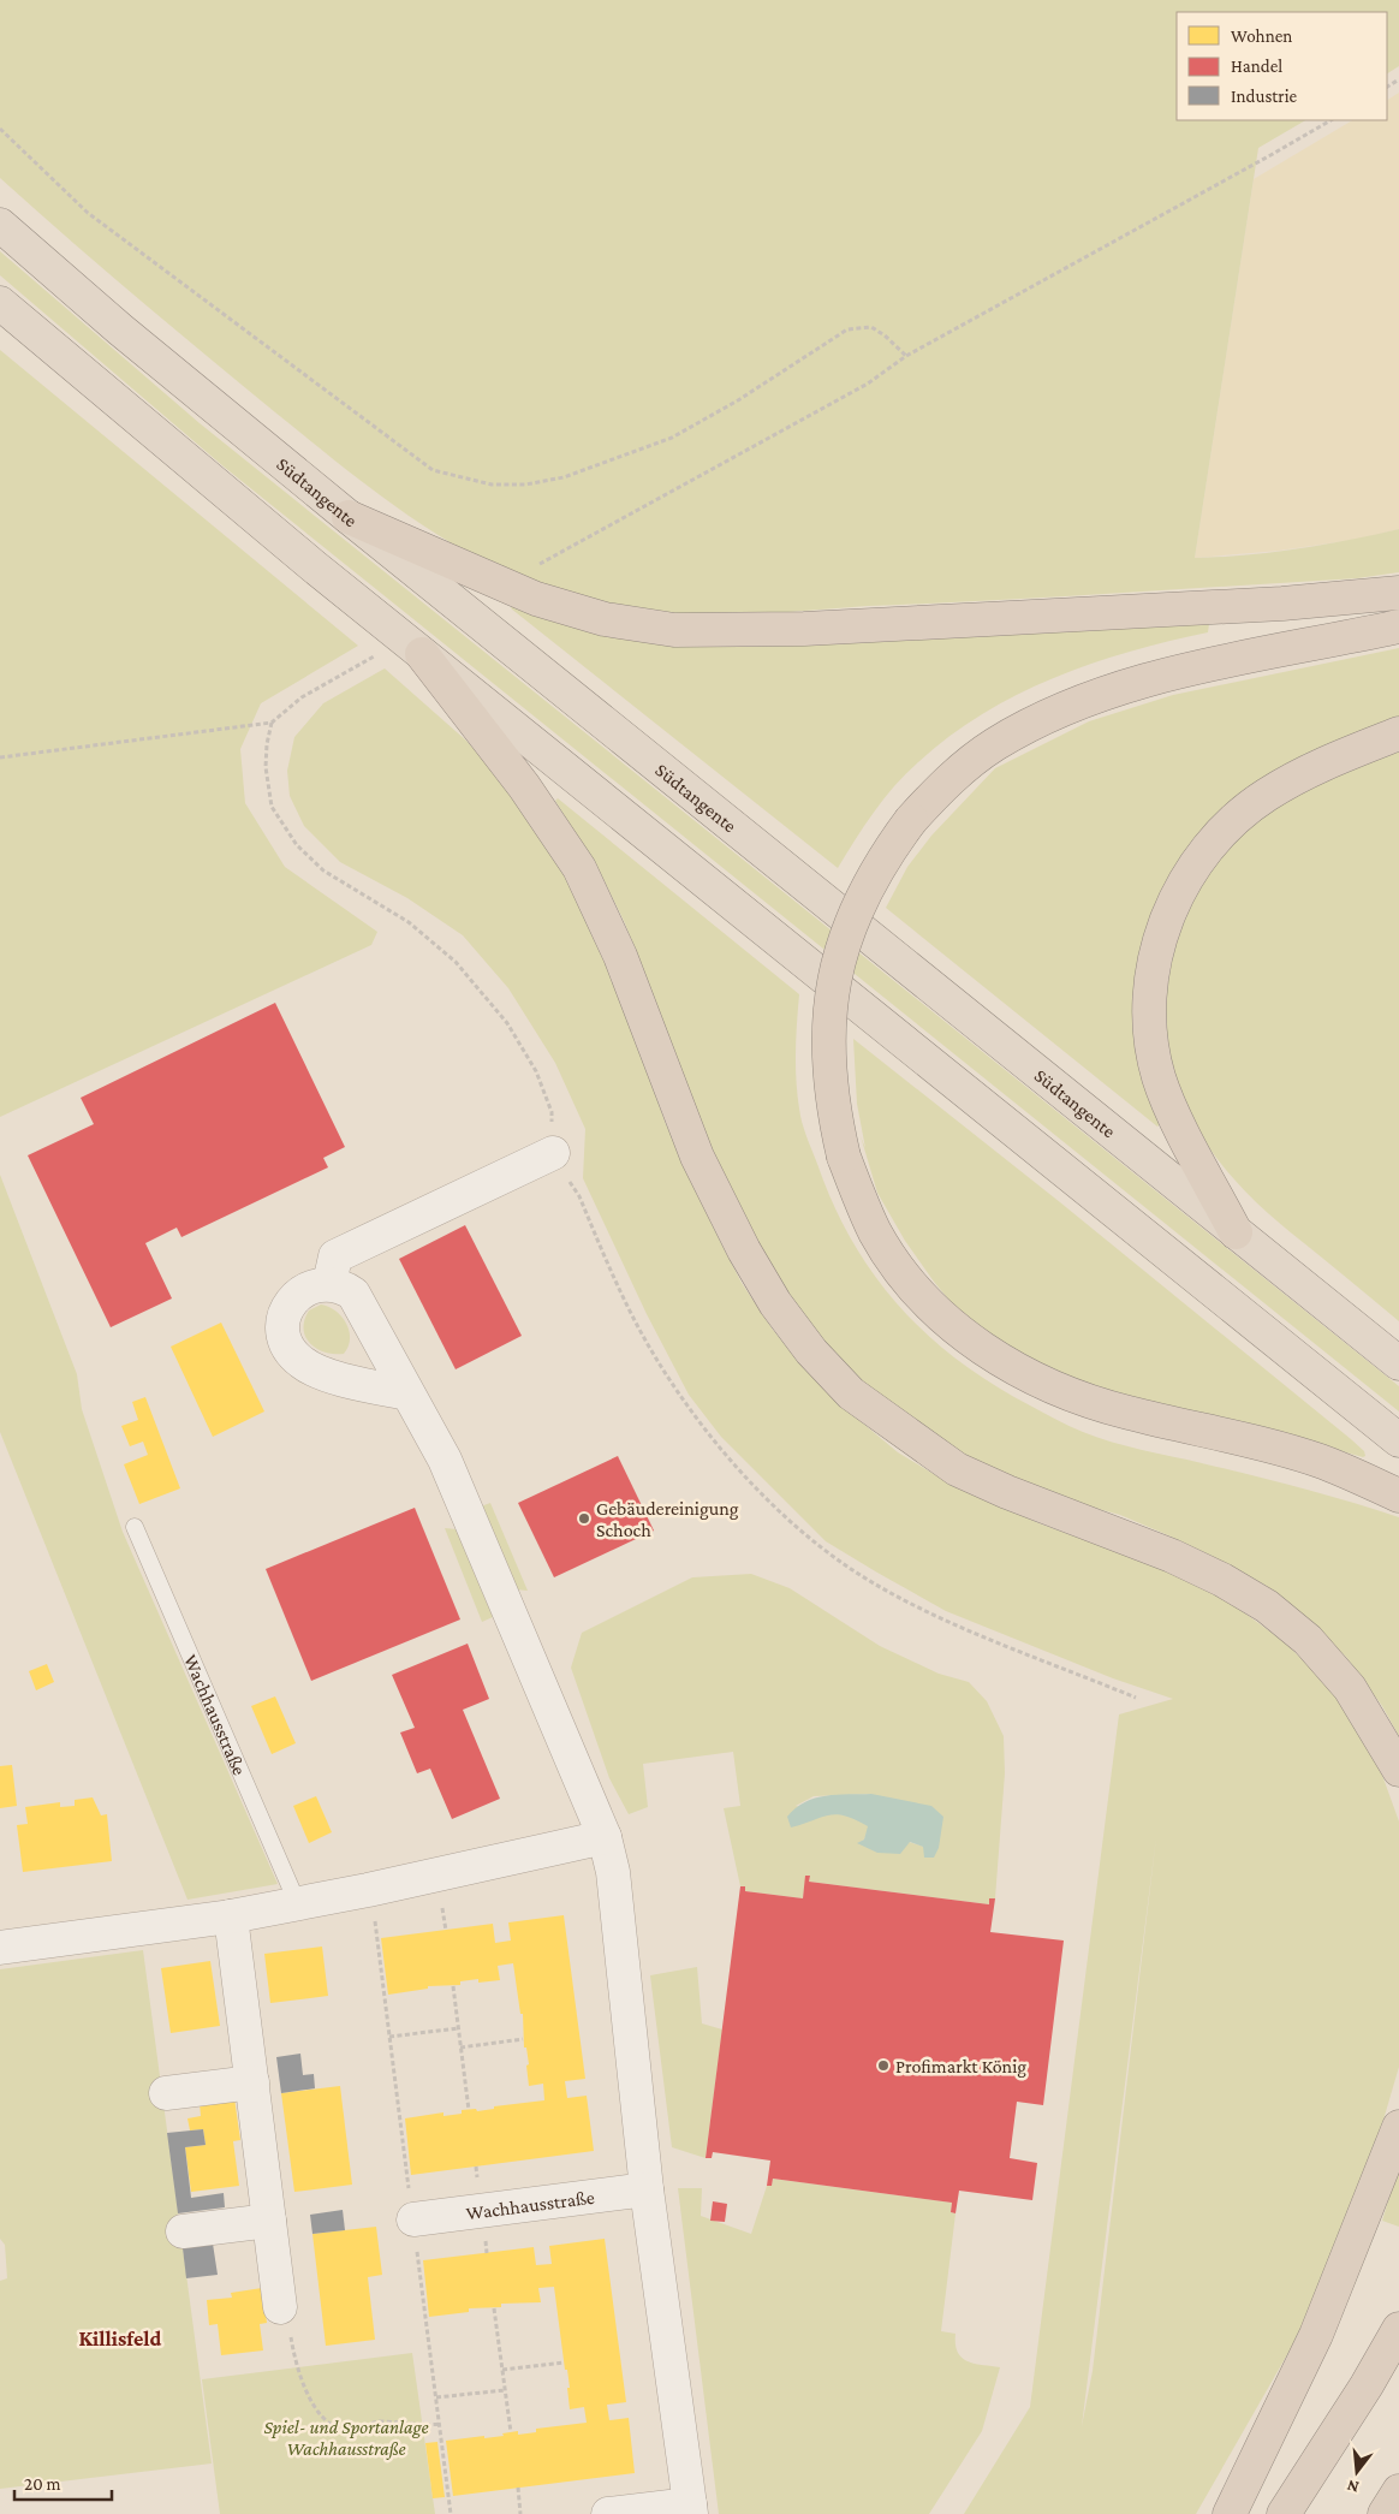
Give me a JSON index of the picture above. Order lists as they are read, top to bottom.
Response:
{
  "streets": {
    "highway": ["Südtangente"],
    "street": ["Wachhausstraße"]
  },
  "districts": ["Killisfeld"],
  "parks": ["Spiel- und Sportanlage Wachhausstraße"],
  "places": ["Gebäudereinigung Schoch", "Profimarkt König"],
  "legend": ["Wohnen", "Handel", "Industrie"],
  "scale_bar": "20 m",
  "north": "bottom"
}
